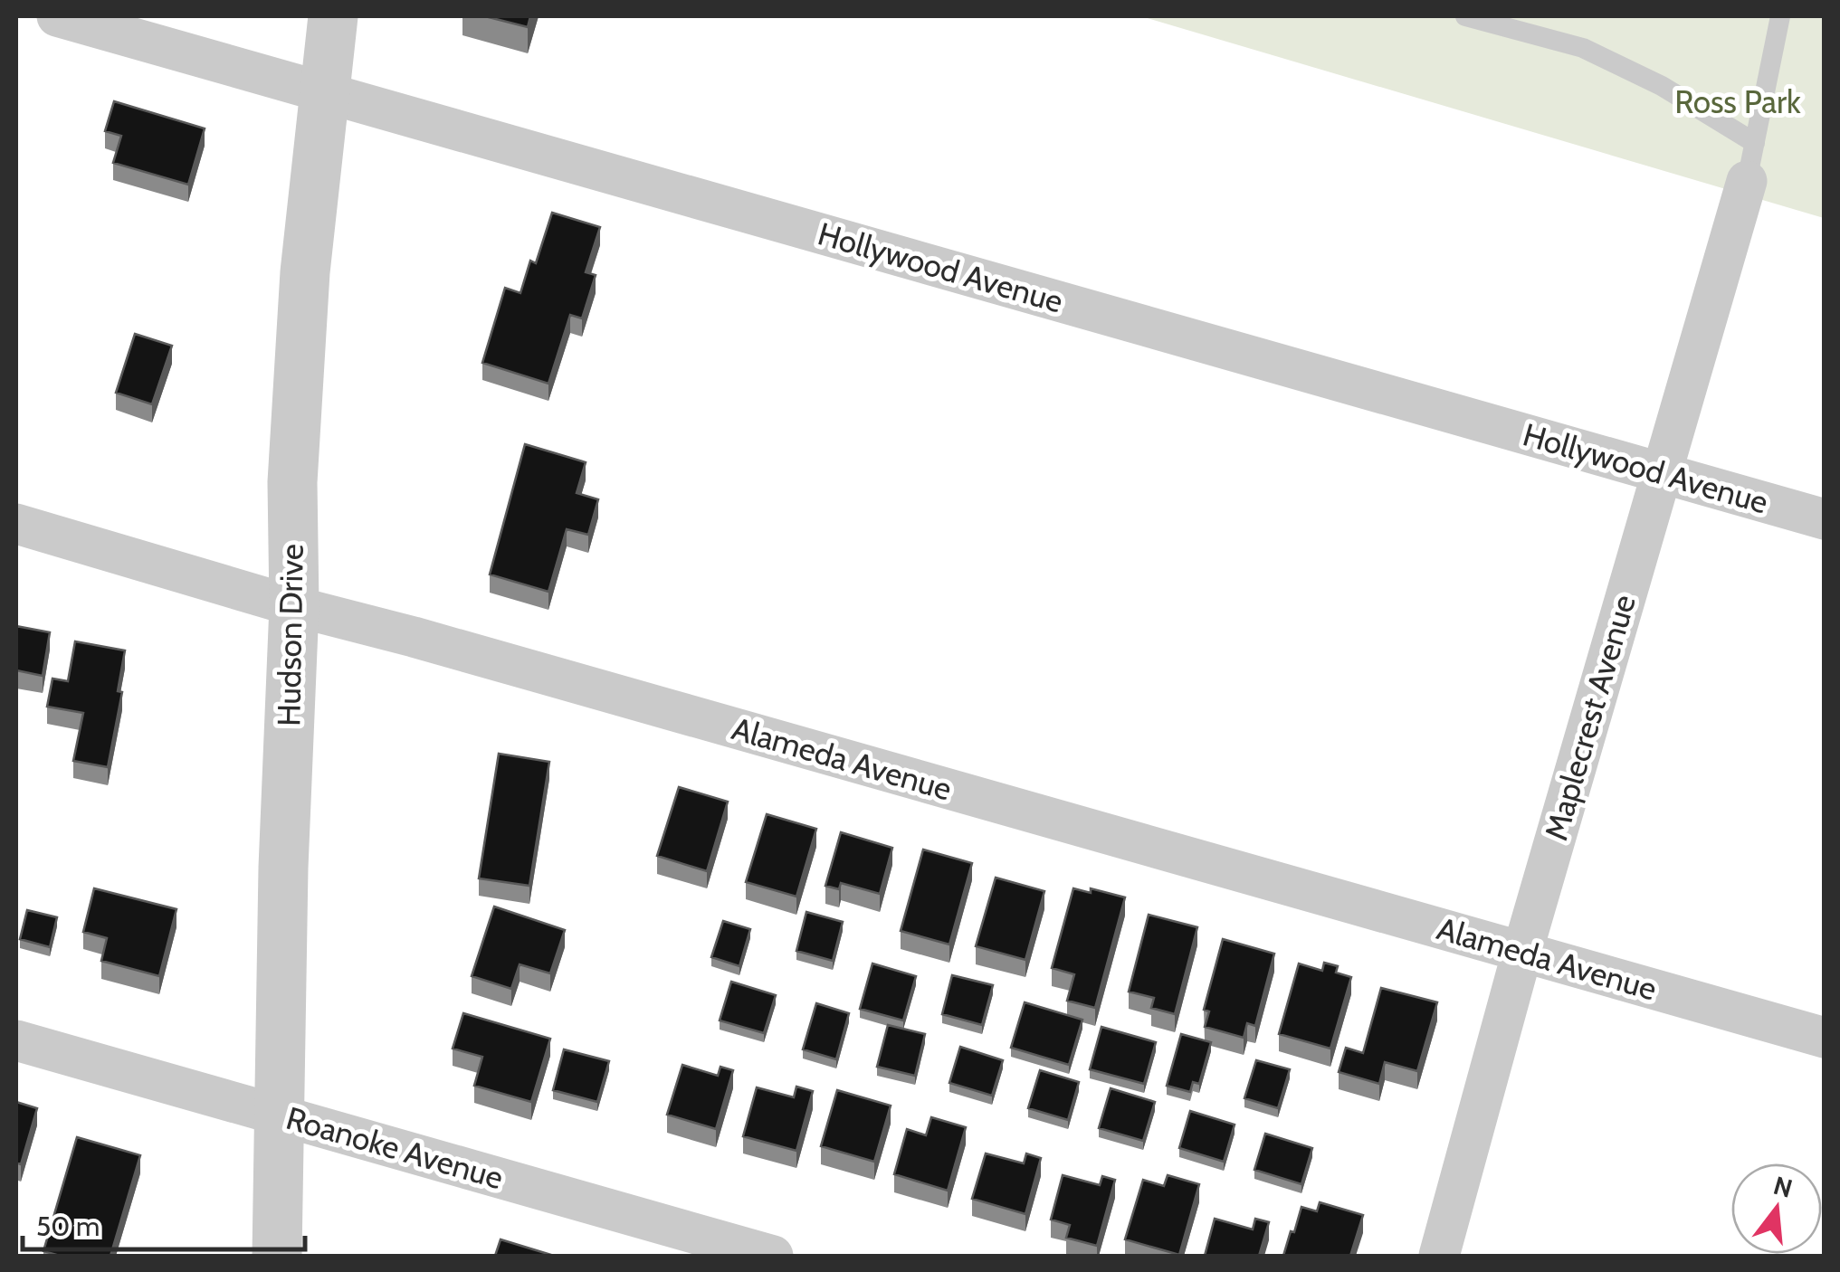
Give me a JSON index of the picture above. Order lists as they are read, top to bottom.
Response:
{
  "streets": {
    "street": [
      "Hollywood Avenue",
      "Hudson Drive",
      "Maplecrest Avenue",
      "Alameda Avenue",
      "Roanoke Avenue"
    ]
  },
  "crossings": [
    ["Hollywood Avenue", "Hudson Drive"],
    ["Hollywood Avenue", "Maplecrest Avenue"],
    ["Hudson Drive", "Alameda Avenue"],
    ["Hudson Drive", "Roanoke Avenue"],
    ["Maplecrest Avenue", "Alameda Avenue"]
  ],
  "parks": ["Ross Park"],
  "scale_bar": "50 m",
  "north": "top"
}
